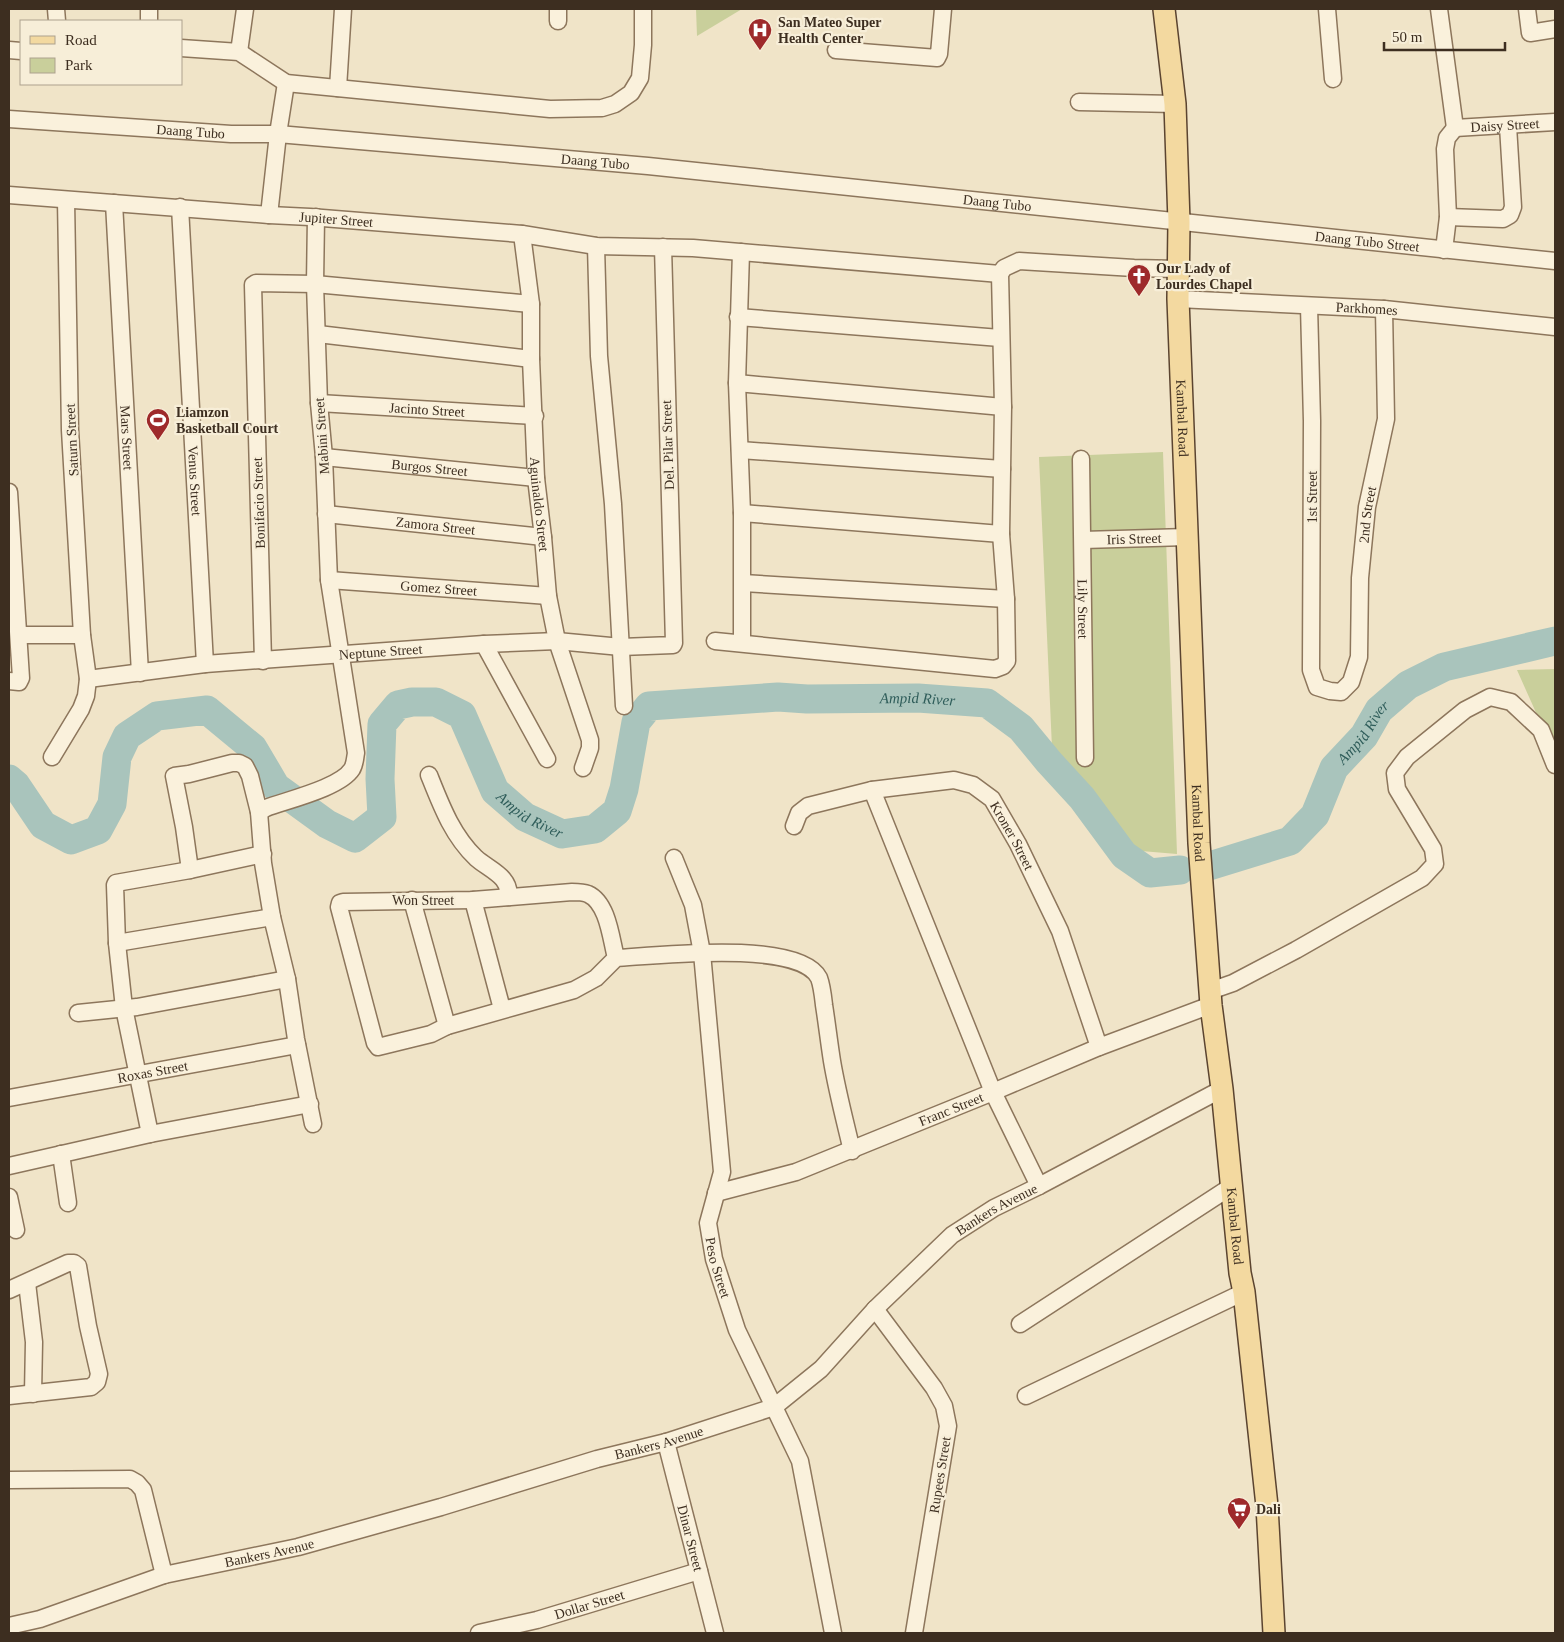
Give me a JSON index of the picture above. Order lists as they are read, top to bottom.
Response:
{
  "streets": {
    "main road": ["Kambal Road"],
    "street": [
      "Daisy Street",
      "Daang Tubo",
      "Jupiter Street",
      "Daang Tubo Street",
      "Parkhomes",
      "Jacinto Street",
      "Mabini Street",
      "Mars Street",
      "Saturn Street",
      "Del. Pilar Street",
      "Burgos Street",
      "Venus Street",
      "1st Street",
      "Bonifacio Street",
      "Aguinaldo Street",
      "2nd Street",
      "Zamora Street",
      "Iris Street",
      "Gomez Street",
      "Lily Street",
      "Neptune Street",
      "Kroner Street",
      "Won Street",
      "Roxas Street",
      "Franc Street",
      "Bankers Avenue",
      "Peso Street",
      "Rupees Street",
      "Dinar Street",
      "Dollar Street"
    ]
  },
  "crossings": [
    ["Daang Tubo", "Daang Tubo Street"],
    ["Daang Tubo", "Kambal Road"],
    ["Jupiter Street", "Mabini Street"],
    ["Jupiter Street", "Mars Street"],
    ["Jupiter Street", "Saturn Street"],
    ["Jupiter Street", "Del. Pilar Street"],
    ["Jupiter Street", "Venus Street"],
    ["Jupiter Street", "Aguinaldo Street"],
    ["Daang Tubo Street", "Kambal Road"],
    ["Parkhomes", "Kambal Road"],
    ["Parkhomes", "1st Street"],
    ["Parkhomes", "2nd Street"],
    ["Jacinto Street", "Mabini Street"],
    ["Jacinto Street", "Aguinaldo Street"],
    ["Kambal Road", "Iris Street"],
    ["Kambal Road", "Franc Street"],
    ["Kambal Road", "Bankers Avenue"],
    ["Mabini Street", "Burgos Street"],
    ["Mabini Street", "Bonifacio Street"],
    ["Mabini Street", "Zamora Street"],
    ["Mabini Street", "Gomez Street"],
    ["Mabini Street", "Neptune Street"],
    ["Mars Street", "Neptune Street"],
    ["Saturn Street", "Neptune Street"],
    ["Del. Pilar Street", "Neptune Street"],
    ["Burgos Street", "Aguinaldo Street"],
    ["Venus Street", "Neptune Street"],
    ["1st Street", "2nd Street"],
    ["Bonifacio Street", "Neptune Street"],
    ["Aguinaldo Street", "Zamora Street"],
    ["Aguinaldo Street", "Gomez Street"],
    ["Aguinaldo Street", "Neptune Street"],
    ["Iris Street", "Lily Street"],
    ["Kroner Street", "Franc Street"],
    ["Franc Street", "Peso Street"],
    ["Bankers Avenue", "Peso Street"],
    ["Bankers Avenue", "Rupees Street"],
    ["Bankers Avenue", "Dinar Street"],
    ["Dinar Street", "Dollar Street"]
  ],
  "water": ["Ampid River"],
  "places": {
    "hospital": ["San Mateo Super Health Center"],
    "church": ["Our Lady of Lourdes Chapel"],
    "sports": ["Liamzon Basketball Court"],
    "supermarket": ["Dali"]
  },
  "legend": ["Road", "Park"],
  "scale_bar": "50 m"
}
